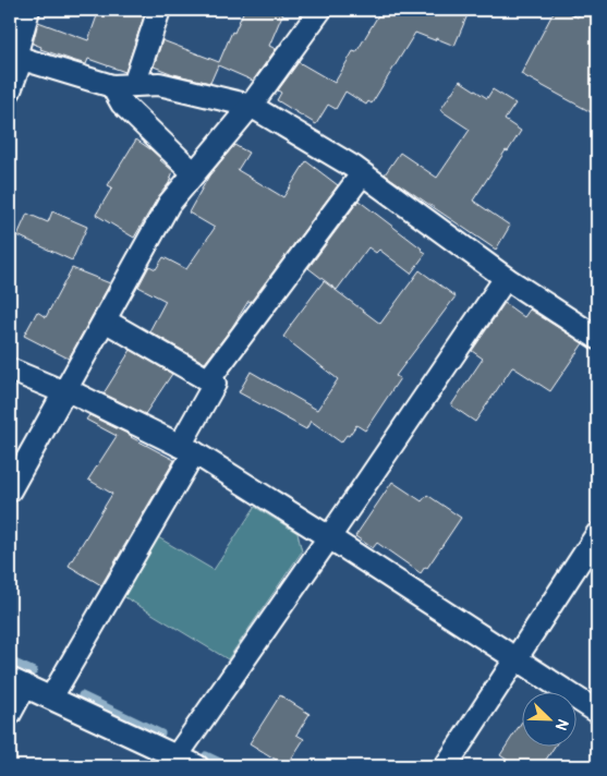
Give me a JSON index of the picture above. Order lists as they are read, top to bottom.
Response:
{
  "north": "bottom right"
}
